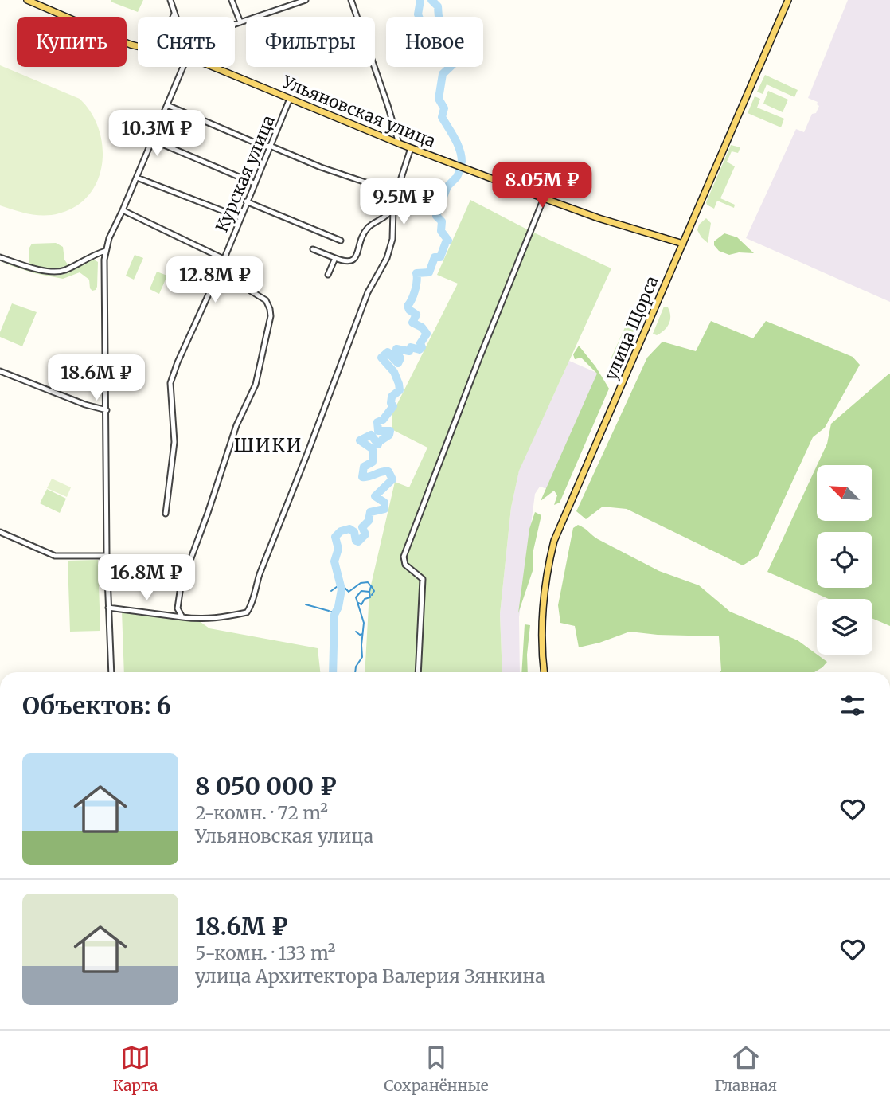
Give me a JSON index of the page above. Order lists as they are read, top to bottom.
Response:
{
  "streets": {
    "main road": ["Ульяновская улица", "улица Щорса"],
    "street": ["Курская улица"]
  },
  "crossings": [
    ["Ульяновская улица", "Курская улица"],
    ["Ульяновская улица", "улица Щорса"]
  ],
  "districts": ["ШИКИ"],
  "north": "top left",
  "page": {
    "chip": [
      "Купить",
      "Снять",
      "Фильтры",
      "Новое"
    ],
    "price": [
      "10.3M ₽",
      "8.05M ₽",
      "9.5M ₽",
      "12.8M ₽",
      "18.6M ₽",
      "16.8M ₽"
    ],
    "heading": "Объектов: 6",
    "list": [
      {
        "name": "8 050 000 ₽",
        "note": "2-комн. · 72 m² · Ульяновская улица"
      },
      {
        "name": "18.6M ₽",
        "note": "5-комн. · 133 m² · улица Архитектора Валерия Зянкина"
      }
    ],
    "tabs": ["Карта", "Сохранённые", "Главная"]
  }
}
